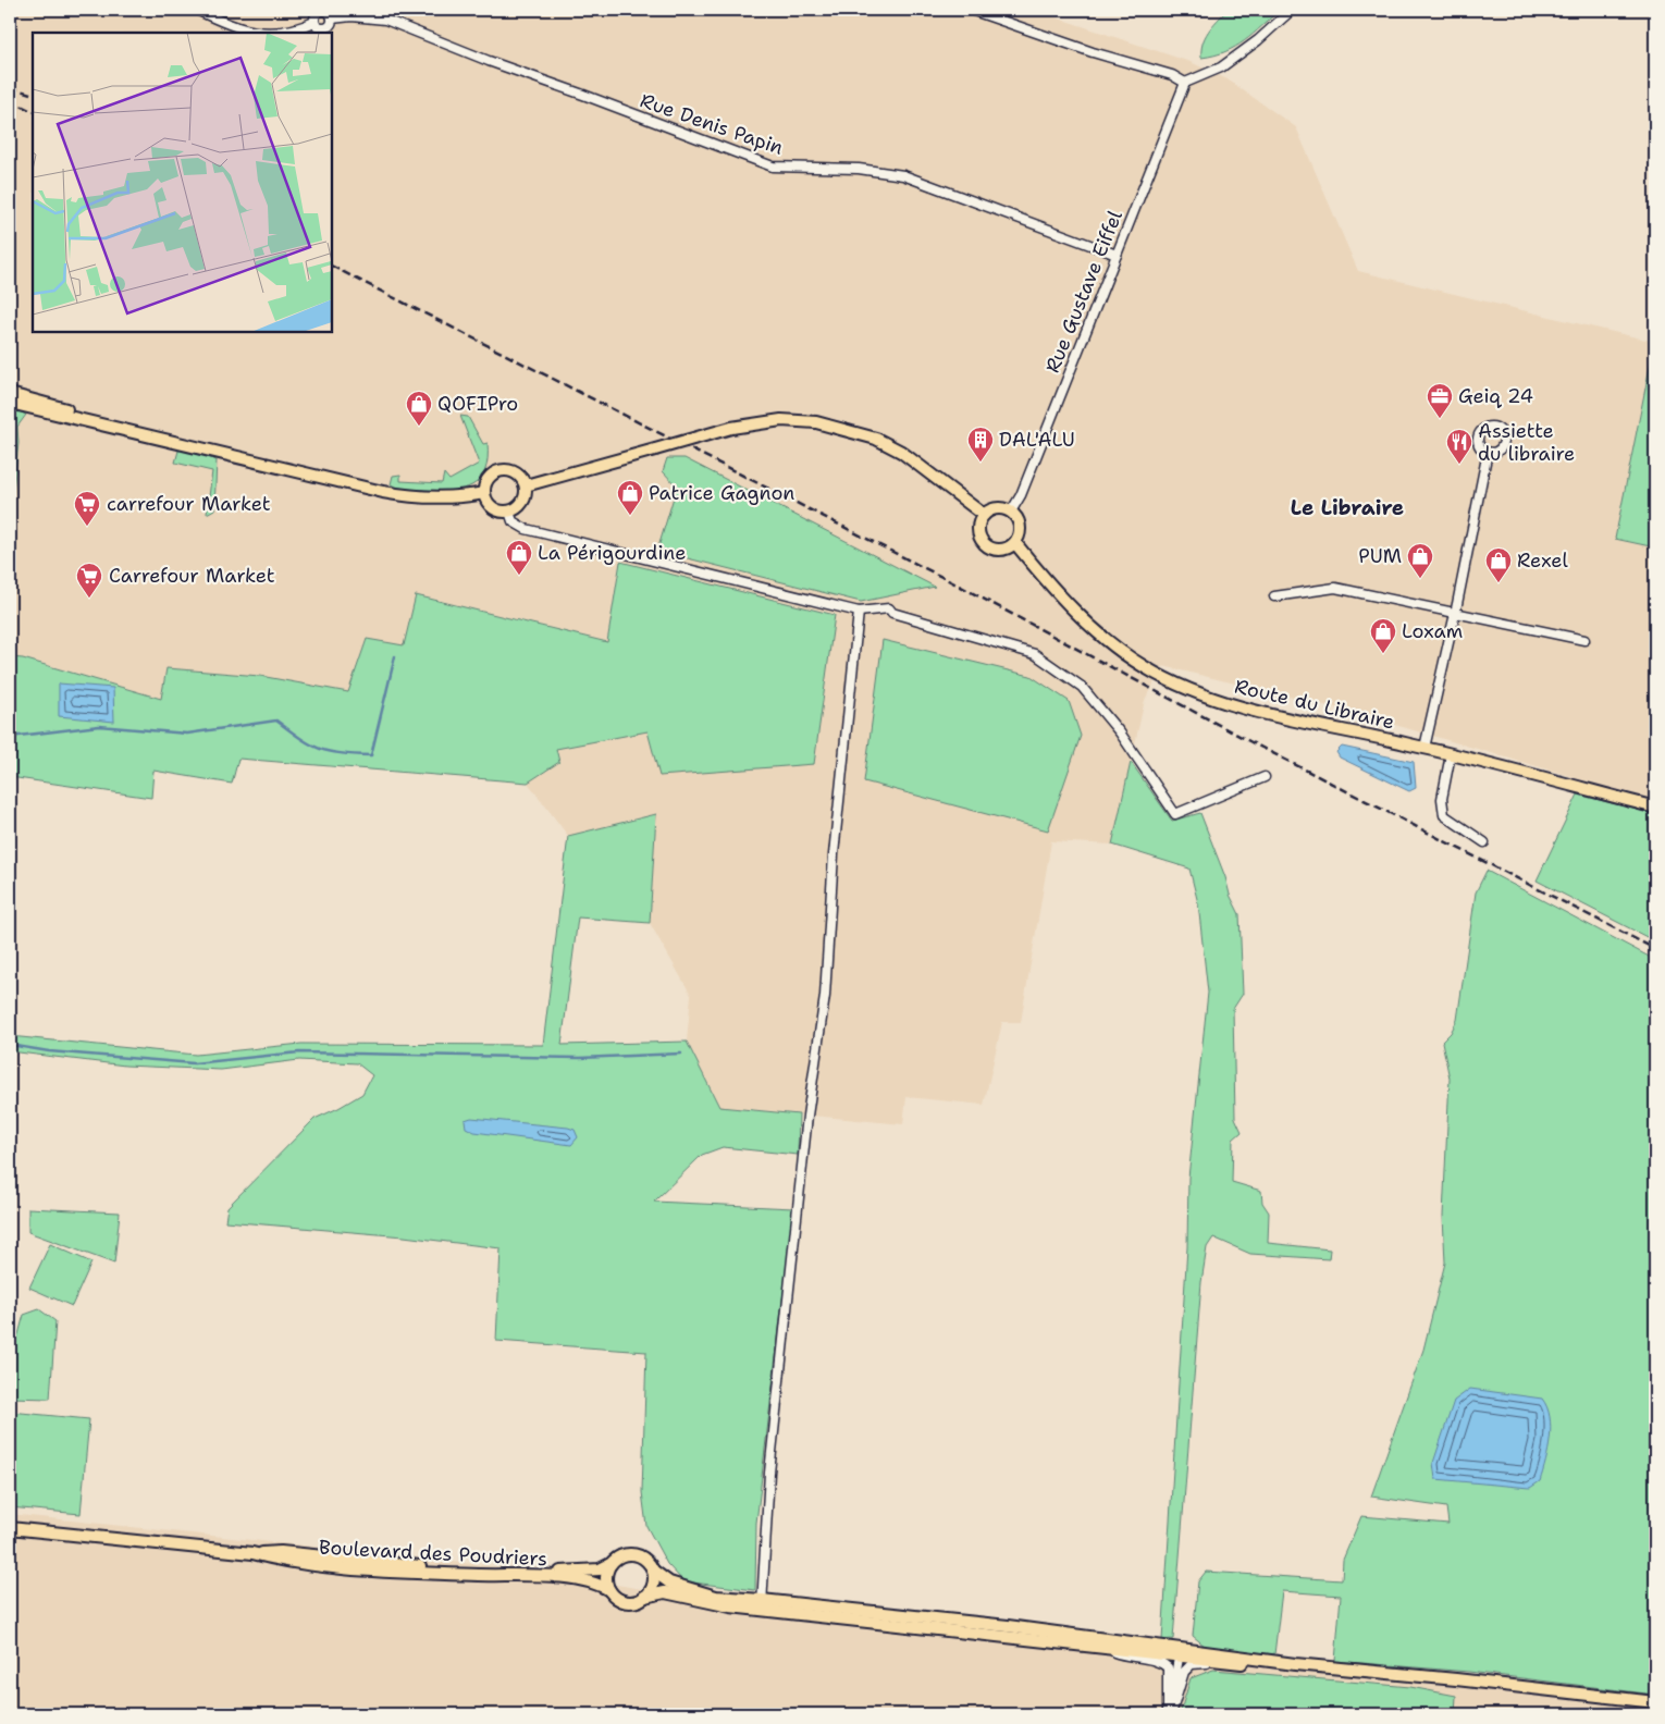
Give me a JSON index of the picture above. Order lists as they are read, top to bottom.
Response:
{
  "streets": {
    "main road": ["Route du Libraire", "Boulevard des Poudriers"],
    "street": ["Rue Denis Papin", "Rue Gustave Eiffel"]
  },
  "crossings": [
    ["Rue Denis Papin", "Rue Gustave Eiffel"],
    ["Rue Gustave Eiffel", "Route du Libraire"]
  ],
  "districts": ["Le Libraire"],
  "places": {
    "office": ["Geiq 24"],
    "shop": [
      "QOFIPro",
      "Patrice Gagnon",
      "La Périgourdine",
      "PUM",
      "Rexel",
      "Loxam"
    ],
    "building": ["DAL'ALU"],
    "restaurant": ["Assiette du libraire"],
    "supermarket": ["carrefour Market", "Carrefour Market"]
  }
}
